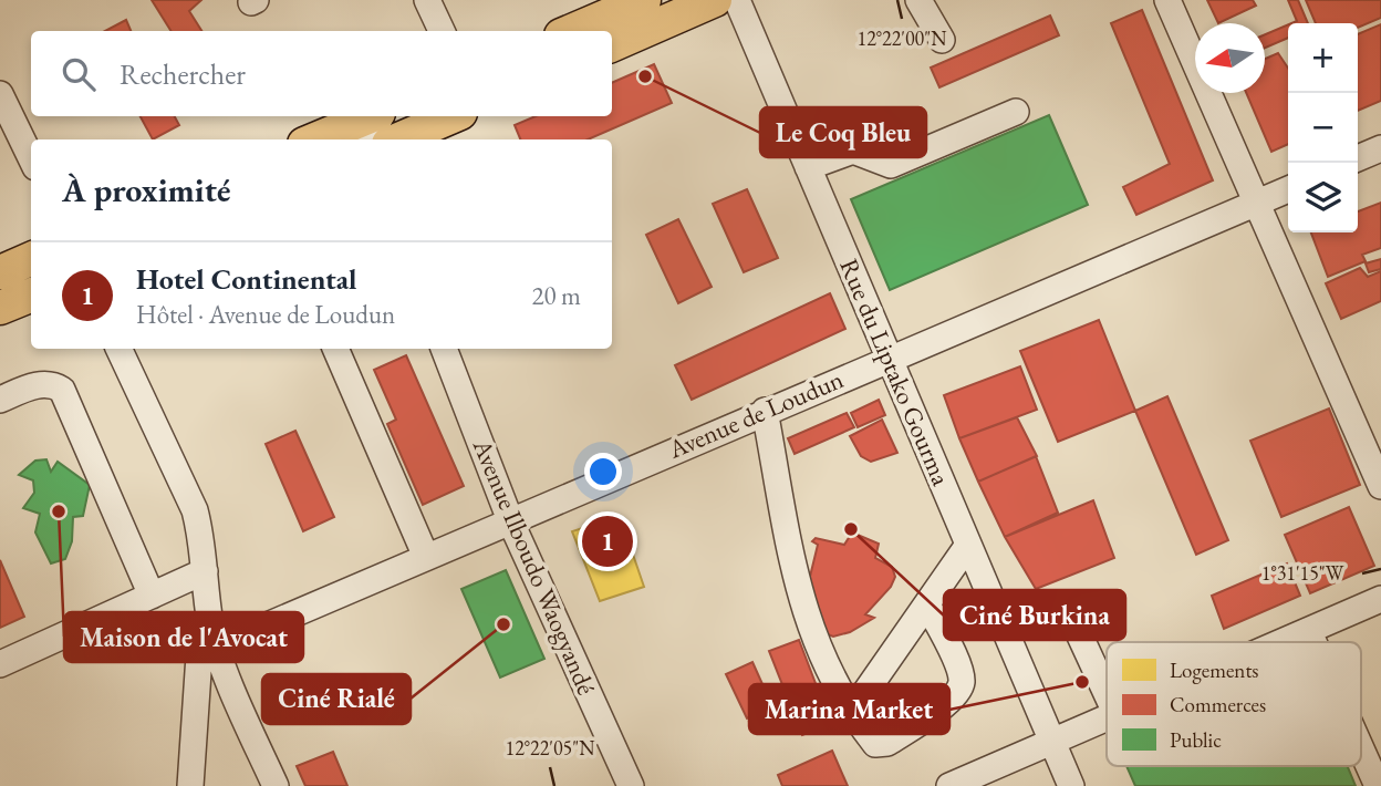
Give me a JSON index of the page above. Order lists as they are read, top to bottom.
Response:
{
  "streets": {
    "street": ["Rue du Liptako Gourma", "Avenue de Loudun", "Avenue Ilboudo Waogyandé"]
  },
  "crossings": [
    ["Rue du Liptako Gourma", "Avenue de Loudun"],
    ["Avenue de Loudun", "Avenue Ilboudo Waogyandé"]
  ],
  "places": [
    "Le Coq Bleu",
    "Maison de l'Avocat",
    "Ciné Burkina",
    "Ciné Rialé",
    "Marina Market"
  ],
  "legend": ["Logements", "Commerces", "Public"],
  "north": "left",
  "page": {
    "map_buttons": ["+", "−"],
    "search": "Rechercher",
    "heading": "À proximité",
    "list": [
      {
        "mark": "1",
        "name": "Hotel Continental",
        "note": "Hôtel · Avenue de Loudun",
        "value": "20 m"
      }
    ],
    "pins": "1"
  },
  "coordinates": ["12°22'00\"N", "1°31'15\"W", "12°22'05\"N"]
}
